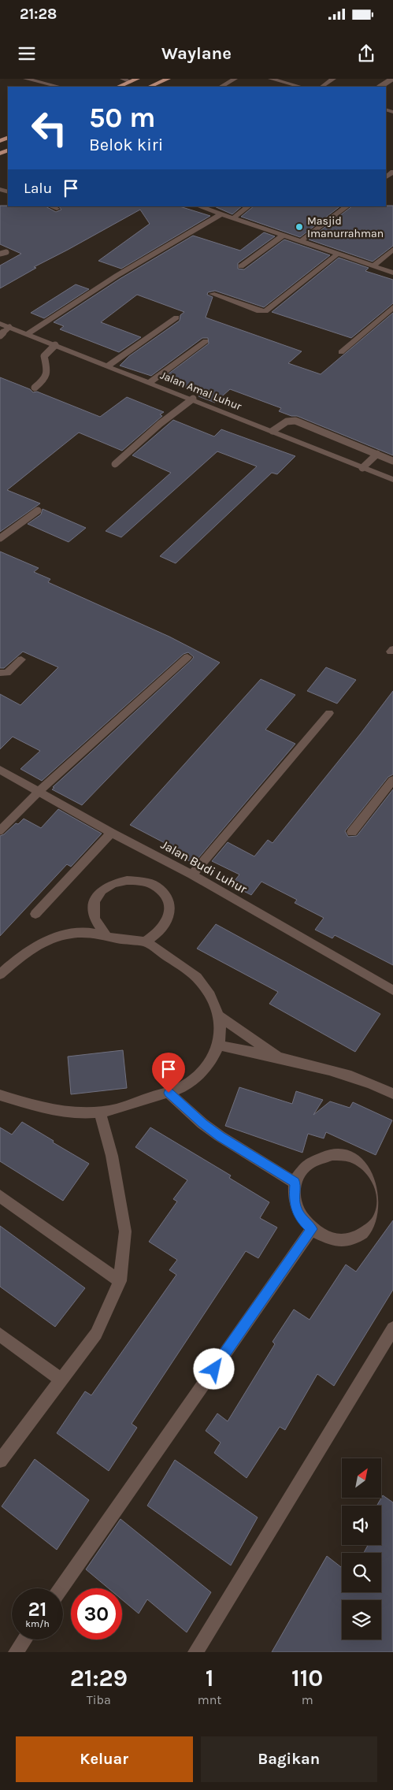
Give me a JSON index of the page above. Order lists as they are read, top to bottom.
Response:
{
  "streets": {
    "street": ["Jalan Amal Luhur", "Jalan Budi Luhur"]
  },
  "places": ["Masjid Imanurrahman"],
  "north": "top right",
  "page": {
    "status": "21:28",
    "header": "Waylane",
    "turn": ["50 m", "Belok kiri"],
    "then": "Lalu",
    "speed": "21 km/h",
    "limit": "30",
    "eta": [
      "21:29",
      "Tiba",
      "1",
      "mnt",
      "110",
      "m"
    ],
    "buttons": ["Keluar", "Bagikan"]
  }
}
